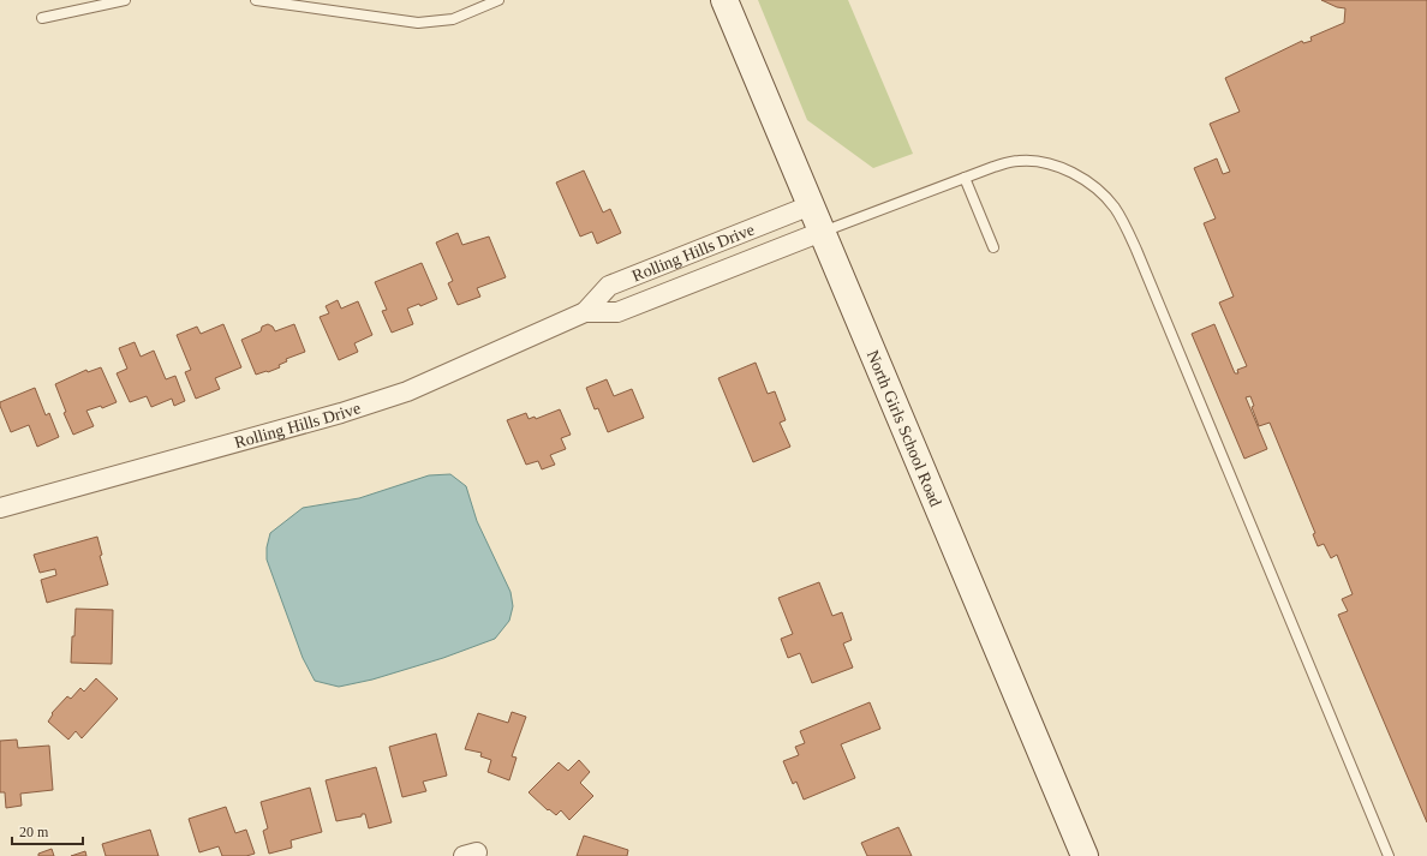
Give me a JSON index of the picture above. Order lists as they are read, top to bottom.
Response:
{
  "streets": {
    "main road": ["North Girls School Road"],
    "street": ["Rolling Hills Drive"]
  },
  "crossings": [
    ["Rolling Hills Drive", "North Girls School Road"]
  ],
  "scale_bar": "20 m"
}
